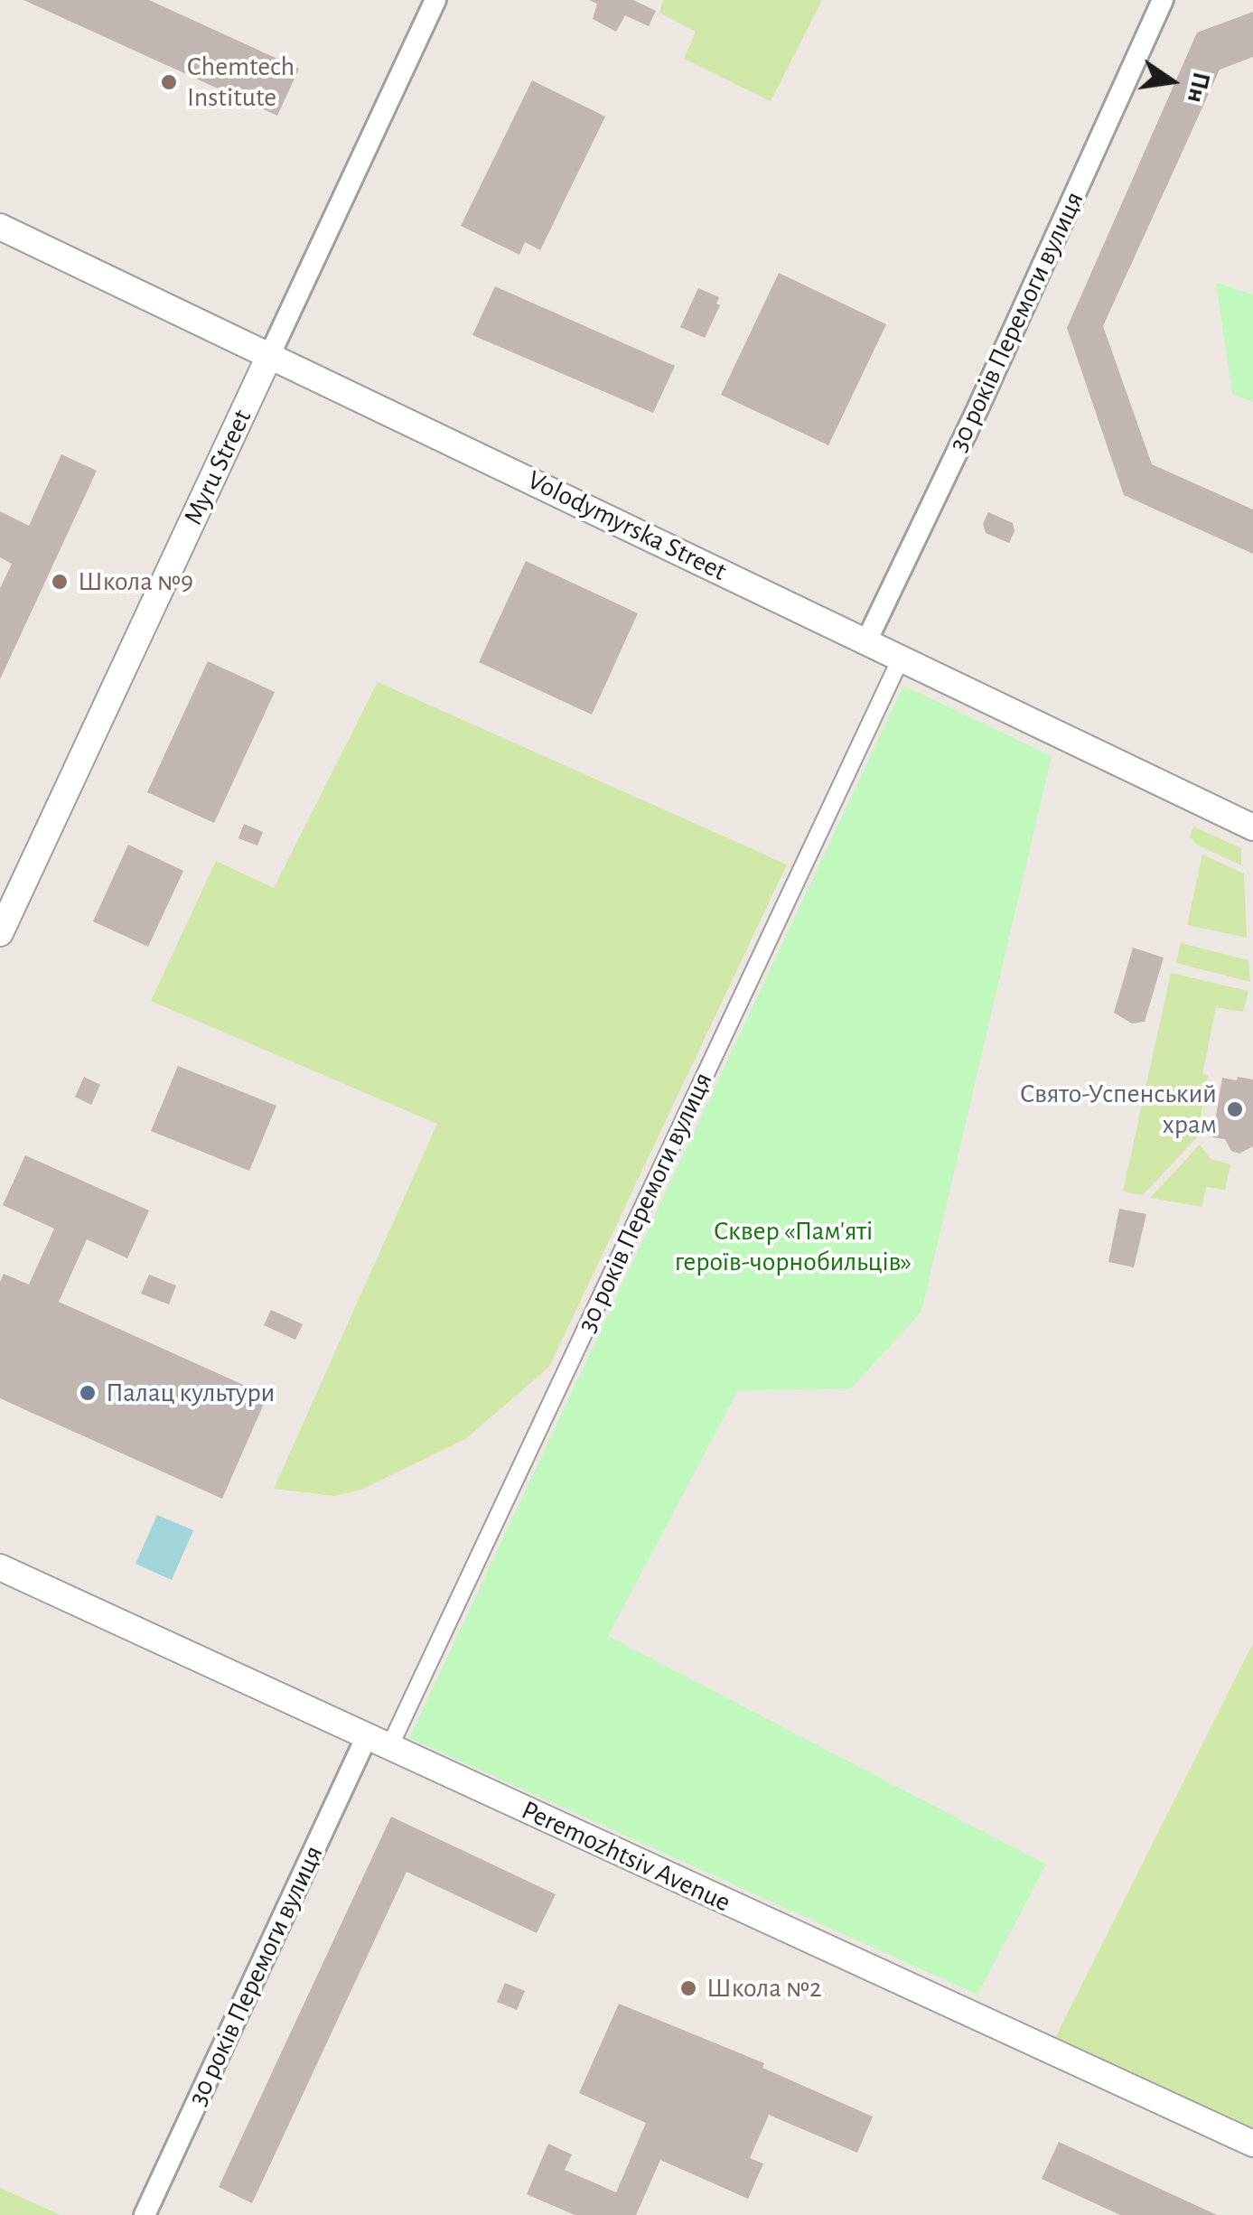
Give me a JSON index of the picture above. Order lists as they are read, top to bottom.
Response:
{
  "streets": {
    "street": [
      "30 років Перемоги вулиця",
      "Myru Street",
      "Volodymyrska Street",
      "Peremozhtsiv Avenue"
    ]
  },
  "crossings": [
    ["30 років Перемоги вулиця", "Volodymyrska Street"],
    ["30 років Перемоги вулиця", "Peremozhtsiv Avenue"],
    ["Myru Street", "Volodymyrska Street"]
  ],
  "parks": ["Сквер «Пам'яті героїв-чорнобильців»"],
  "places": [
    "Chemtech Institute",
    "Школа №9",
    "Свято-Успенський храм",
    "Палац культури",
    "Школа №2"
  ],
  "north": "right"
}
